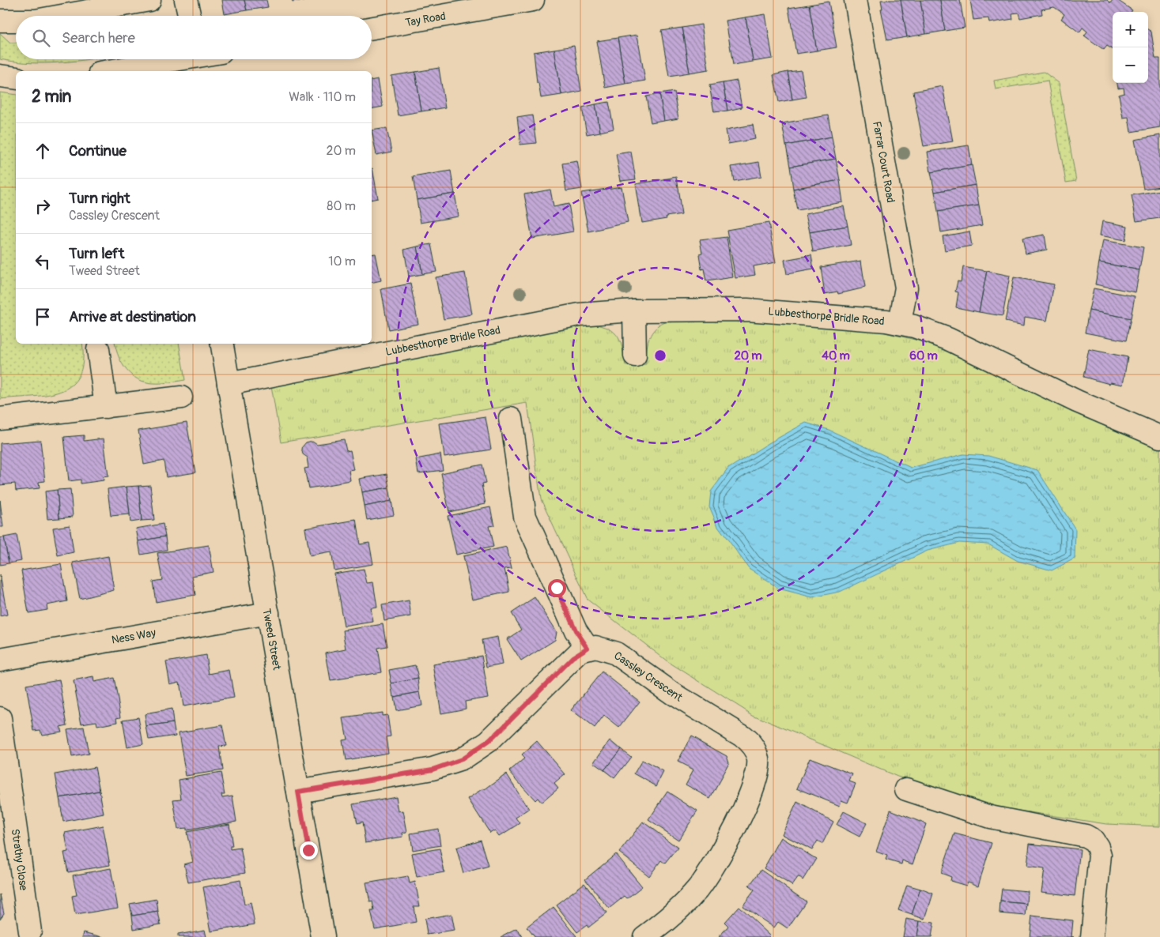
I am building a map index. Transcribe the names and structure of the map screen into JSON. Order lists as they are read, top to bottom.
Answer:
{
  "streets": {
    "street": [
      "Tay Road",
      "Farrar Court Road",
      "Lubbesthorpe Bridle Road",
      "Ness Way",
      "Tweed Street",
      "Cassley Crescent",
      "Strathy Close"
    ]
  },
  "crossings": [
    ["Farrar Court Road", "Lubbesthorpe Bridle Road"],
    ["Lubbesthorpe Bridle Road", "Tweed Street"],
    ["Ness Way", "Tweed Street"]
  ],
  "page": {
    "map_buttons": ["+", "−"],
    "search": "Search here",
    "heading": ["2 min", "Walk · 110 m"],
    "list": [
      ["Continue", "20 m"],
      ["Turn right", "Cassley Crescent", "80 m"],
      ["Turn left", "Tweed Street", "10 m"],
      "Arrive at destination"
    ]
  },
  "rings": ["20 m", "40 m", "60 m"]
}
